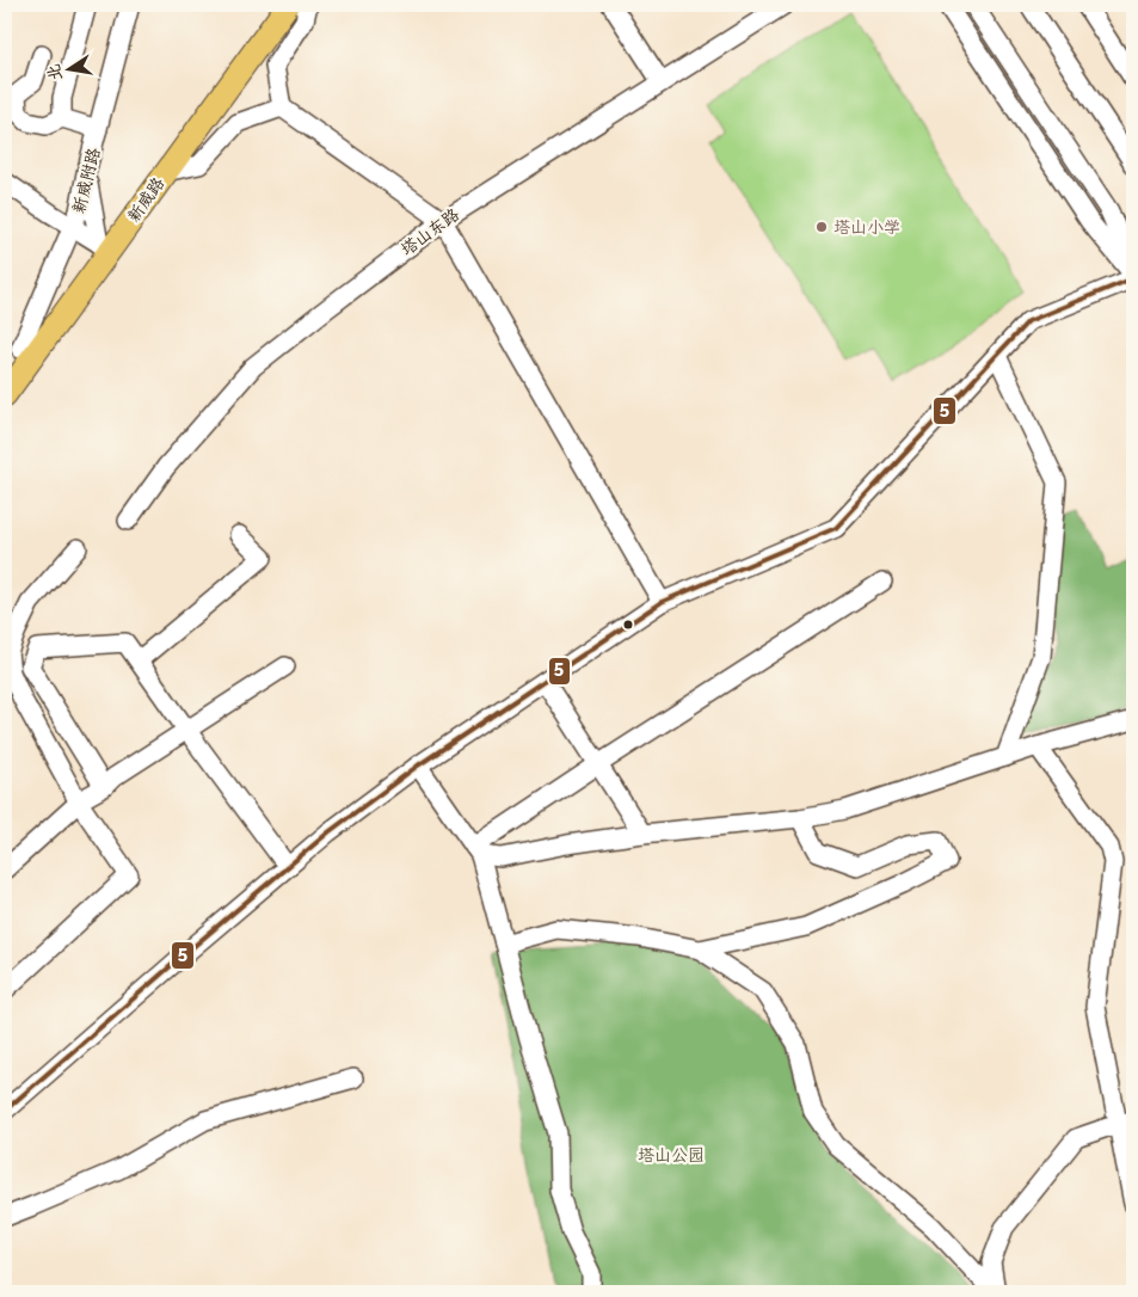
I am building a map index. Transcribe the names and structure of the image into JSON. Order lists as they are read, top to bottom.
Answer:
{
  "streets": {
    "main road": ["新威路"],
    "street": ["新威附路", "塔山东路"]
  },
  "crossings": [
    ["新威附路", "新威路"]
  ],
  "parks": ["塔山公园"],
  "places": ["塔山小学"],
  "lines": ["transit line 5"],
  "north": "left"
}
